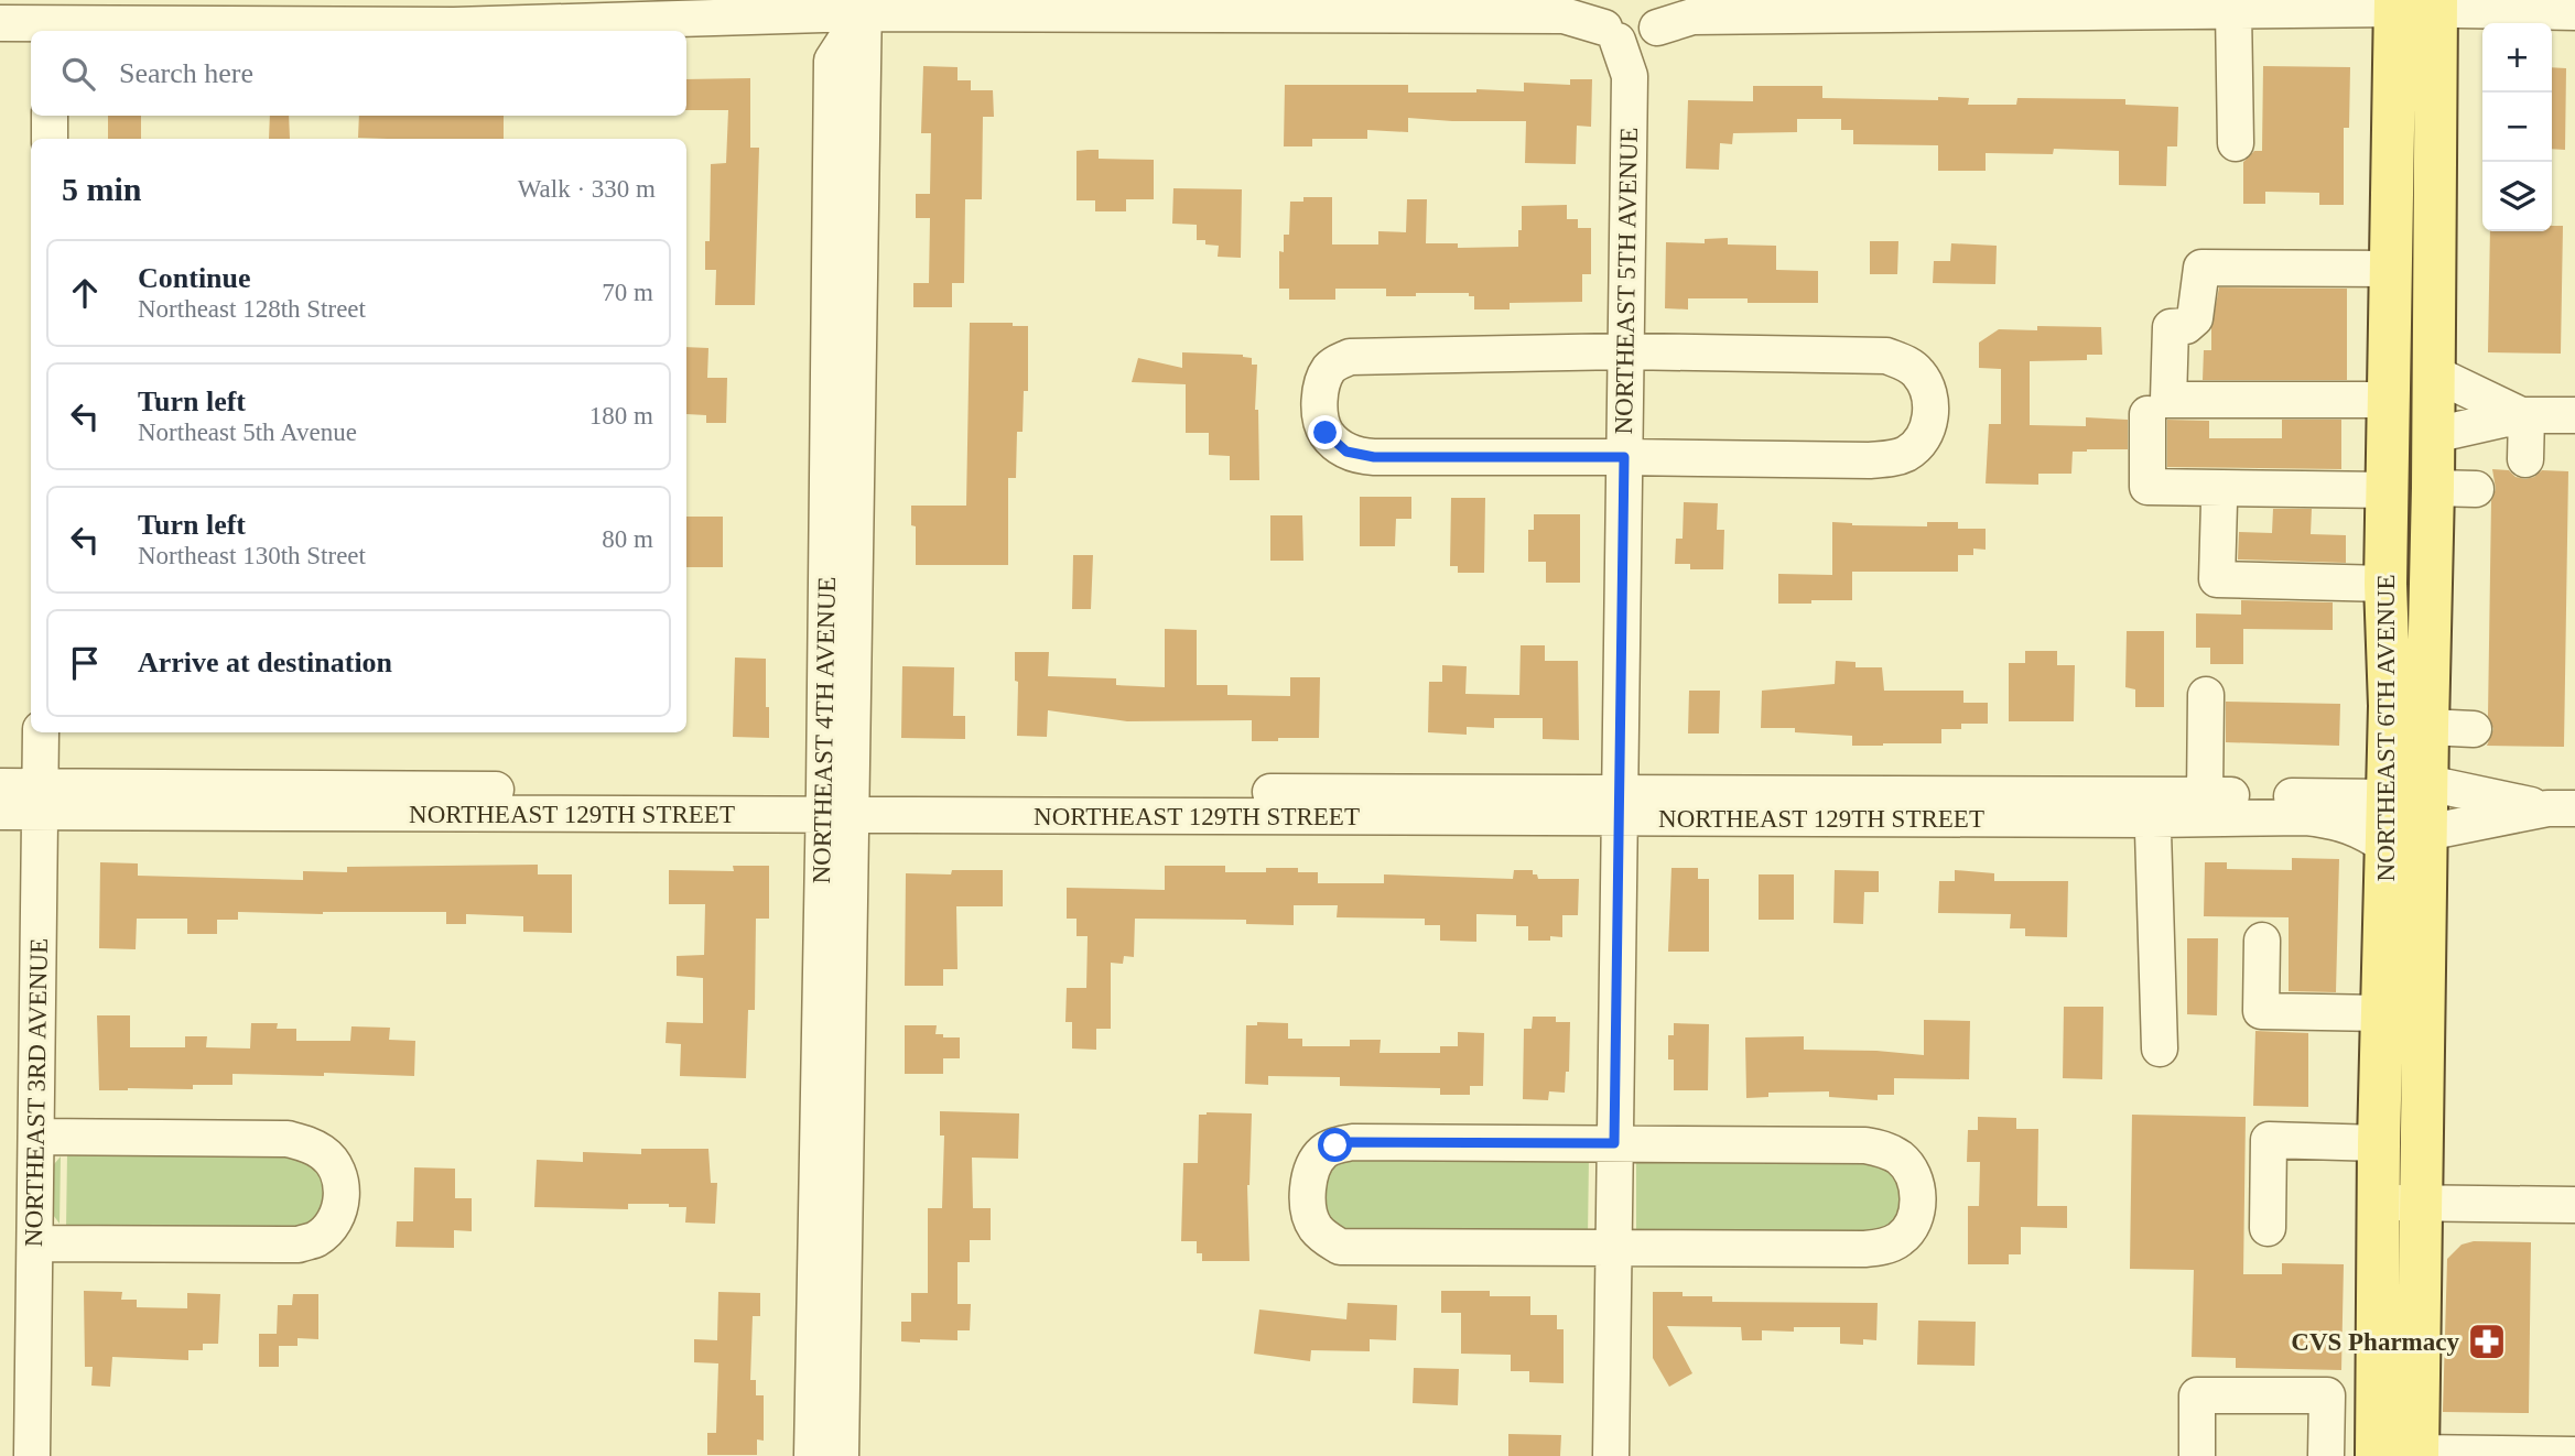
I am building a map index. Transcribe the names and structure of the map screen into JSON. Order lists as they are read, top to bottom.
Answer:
{
  "streets": {
    "main road": ["NORTHEAST 6TH AVENUE"],
    "street": [
      "NORTHEAST 5TH AVENUE",
      "NORTHEAST 4TH AVENUE",
      "NORTHEAST 129TH STREET",
      "NORTHEAST 3RD AVENUE"
    ]
  },
  "crossings": [
    ["NORTHEAST 5TH AVENUE", "NORTHEAST 129TH STREET"],
    ["NORTHEAST 6TH AVENUE", "NORTHEAST 129TH STREET"],
    ["NORTHEAST 4TH AVENUE", "NORTHEAST 129TH STREET"],
    ["NORTHEAST 129TH STREET", "NORTHEAST 3RD AVENUE"]
  ],
  "places": {
    "pharmacy": ["CVS Pharmacy"]
  },
  "page": {
    "map_buttons": ["+", "−"],
    "search": "Search here",
    "heading": ["5 min", "Walk · 330 m"],
    "list": [
      ["Continue", "Northeast 128th Street", "70 m"],
      ["Turn left", "Northeast 5th Avenue", "180 m"],
      ["Turn left", "Northeast 130th Street", "80 m"],
      "Arrive at destination"
    ]
  }
}
